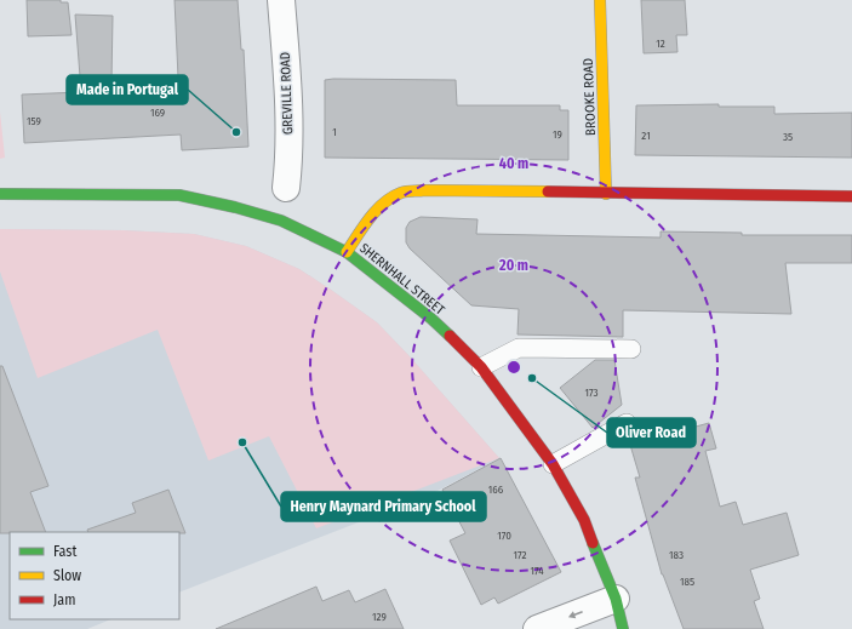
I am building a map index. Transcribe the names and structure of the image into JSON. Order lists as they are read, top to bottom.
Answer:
{
  "streets": {
    "street": ["GREVILLE ROAD", "BROOKE ROAD", "SHERNHALL STREET"]
  },
  "places": ["Made in Portugal", "Oliver Road", "Henry Maynard Primary School"],
  "house_numbers": [
    "12",
    "169",
    "159",
    "1",
    "19",
    "21",
    "35",
    "173",
    "166",
    "170",
    "172",
    "183",
    "174",
    "185",
    "129"
  ],
  "legend": ["Fast", "Slow", "Jam"],
  "rings": ["40 m", "20 m"]
}
